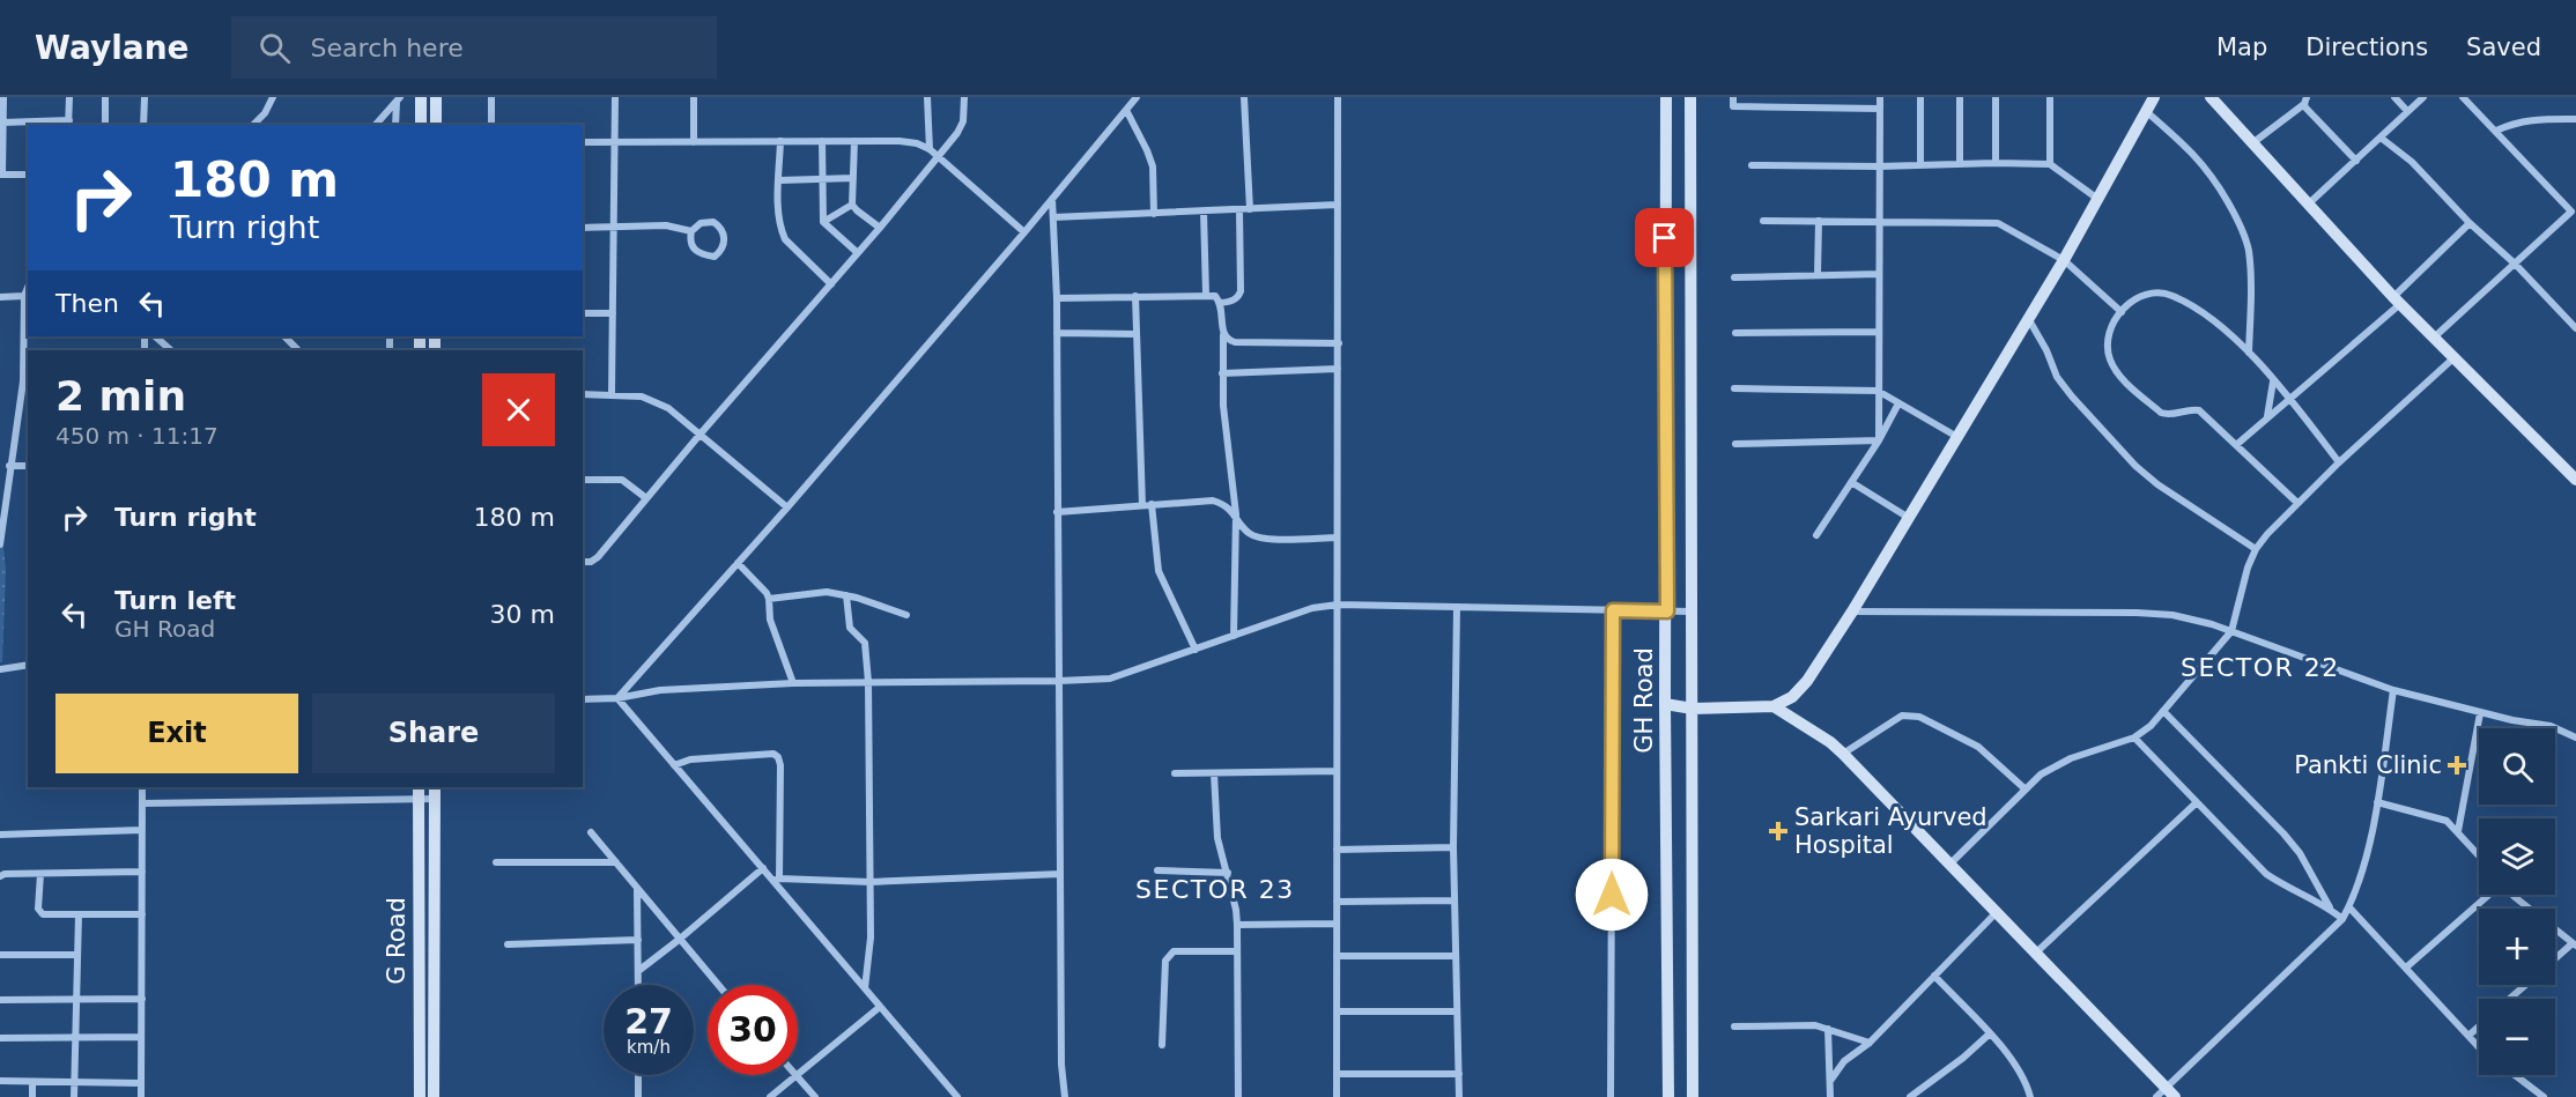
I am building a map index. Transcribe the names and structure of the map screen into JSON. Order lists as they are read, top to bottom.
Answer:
{
  "streets": {
    "street": ["GH Road", "G Road"]
  },
  "districts": ["SECTOR 22", "SECTOR 23"],
  "places": {
    "health": ["Pankti Clinic", "Sarkari Ayurved Hospital"]
  },
  "page": {
    "header": "Waylane",
    "search": "Search here",
    "nav": ["Map", "Directions", "Saved"],
    "turn": ["180 m", "Turn right"],
    "then": "Then",
    "heading": ["2 min", "450 m · 11:17"],
    "list": [
      {
        "name": "Turn right",
        "value": "180 m"
      },
      {
        "name": "Turn left",
        "note": "GH Road",
        "value": "30 m"
      }
    ],
    "buttons": ["Exit", "Share"],
    "map_buttons": ["+", "−"],
    "speed": "27 km/h",
    "limit": "30"
  }
}
